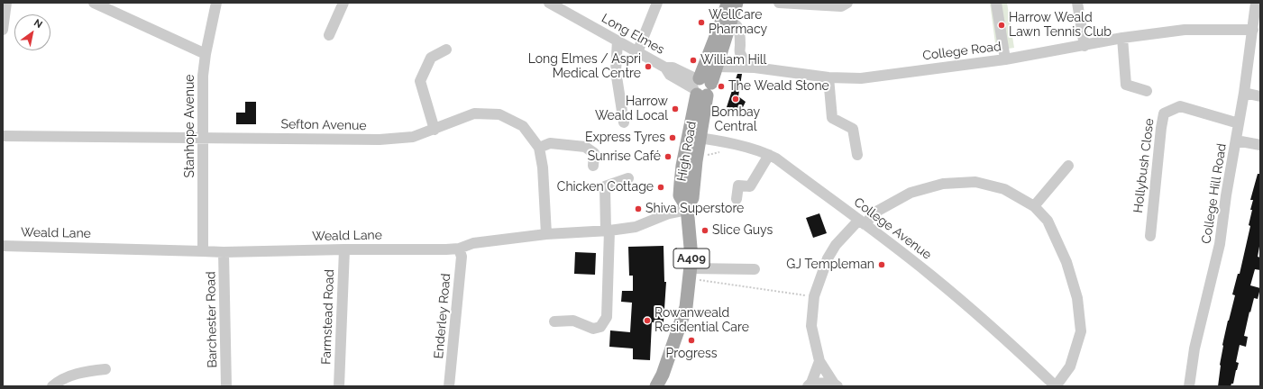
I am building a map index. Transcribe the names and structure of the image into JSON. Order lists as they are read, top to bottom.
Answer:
{
  "streets": {
    "main road": ["High Road", "A409"],
    "street": [
      "Long Elmes",
      "College Road",
      "Sefton Avenue",
      "Stanhope Avenue",
      "Hollybush Close",
      "College Hill Road",
      "College Avenue",
      "Weald Lane",
      "Enderley Road",
      "Farmstead Road",
      "Barchester Road"
    ]
  },
  "crossings": [
    ["Long Elmes", "High Road"],
    ["College Road", "High Road"],
    ["College Road", "College Hill Road"],
    ["Sefton Avenue", "Stanhope Avenue"],
    ["Sefton Avenue", "Weald Lane"],
    ["Stanhope Avenue", "Weald Lane"],
    ["High Road", "College Avenue"],
    ["High Road", "Weald Lane"],
    ["Hollybush Close", "College Hill Road"],
    ["Weald Lane", "Enderley Road"],
    ["Weald Lane", "Farmstead Road"],
    ["Weald Lane", "Barchester Road"]
  ],
  "places": [
    "WellCare Pharmacy",
    "Harrow Weald Lawn Tennis Club",
    "William Hill",
    "Long Elmes / Aspri Medical Centre",
    "The Weald Stone",
    "Bombay Central",
    "Harrow Weald Local",
    "Express Tyres",
    "Sunrise Café",
    "Chicken Cottage",
    "Shiva Superstore",
    "Slice Guys",
    "GJ Templeman",
    "Rowanweald Residential Care",
    "Progress"
  ],
  "north": "top right"
}
